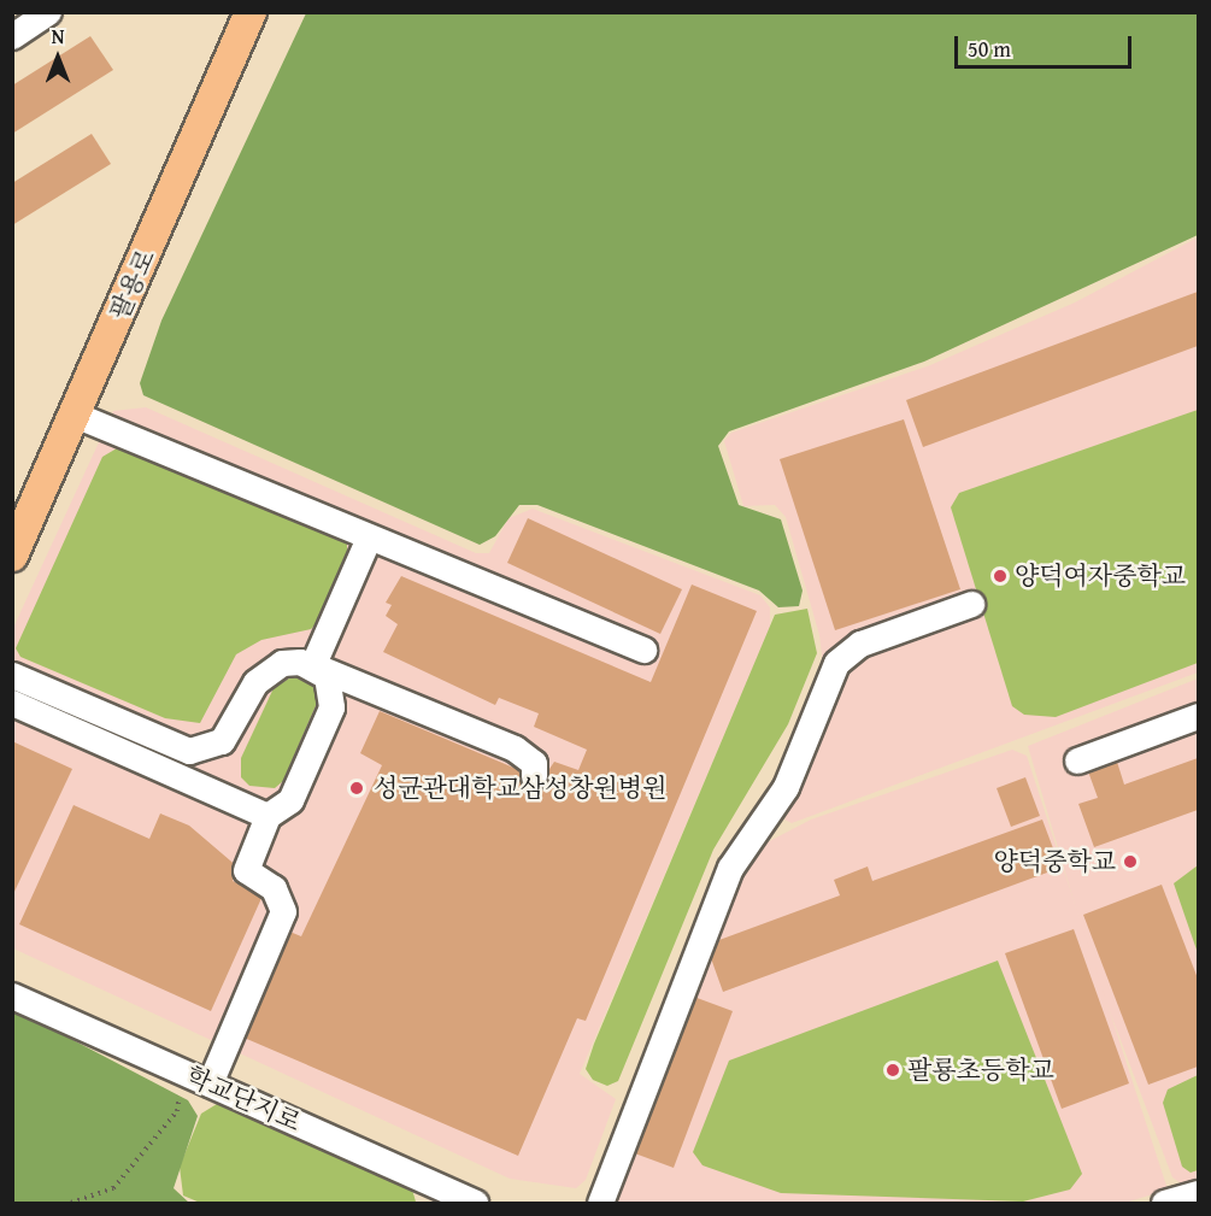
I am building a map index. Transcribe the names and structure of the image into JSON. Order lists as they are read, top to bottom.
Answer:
{
  "streets": {
    "main road": ["팔용로"],
    "street": ["학교단지로"]
  },
  "places": [
    "양덕여자중학교",
    "성균관대학교삼성창원병원",
    "양덕중학교",
    "팔룡초등학교"
  ],
  "scale_bar": "50 m",
  "north": "top"
}
